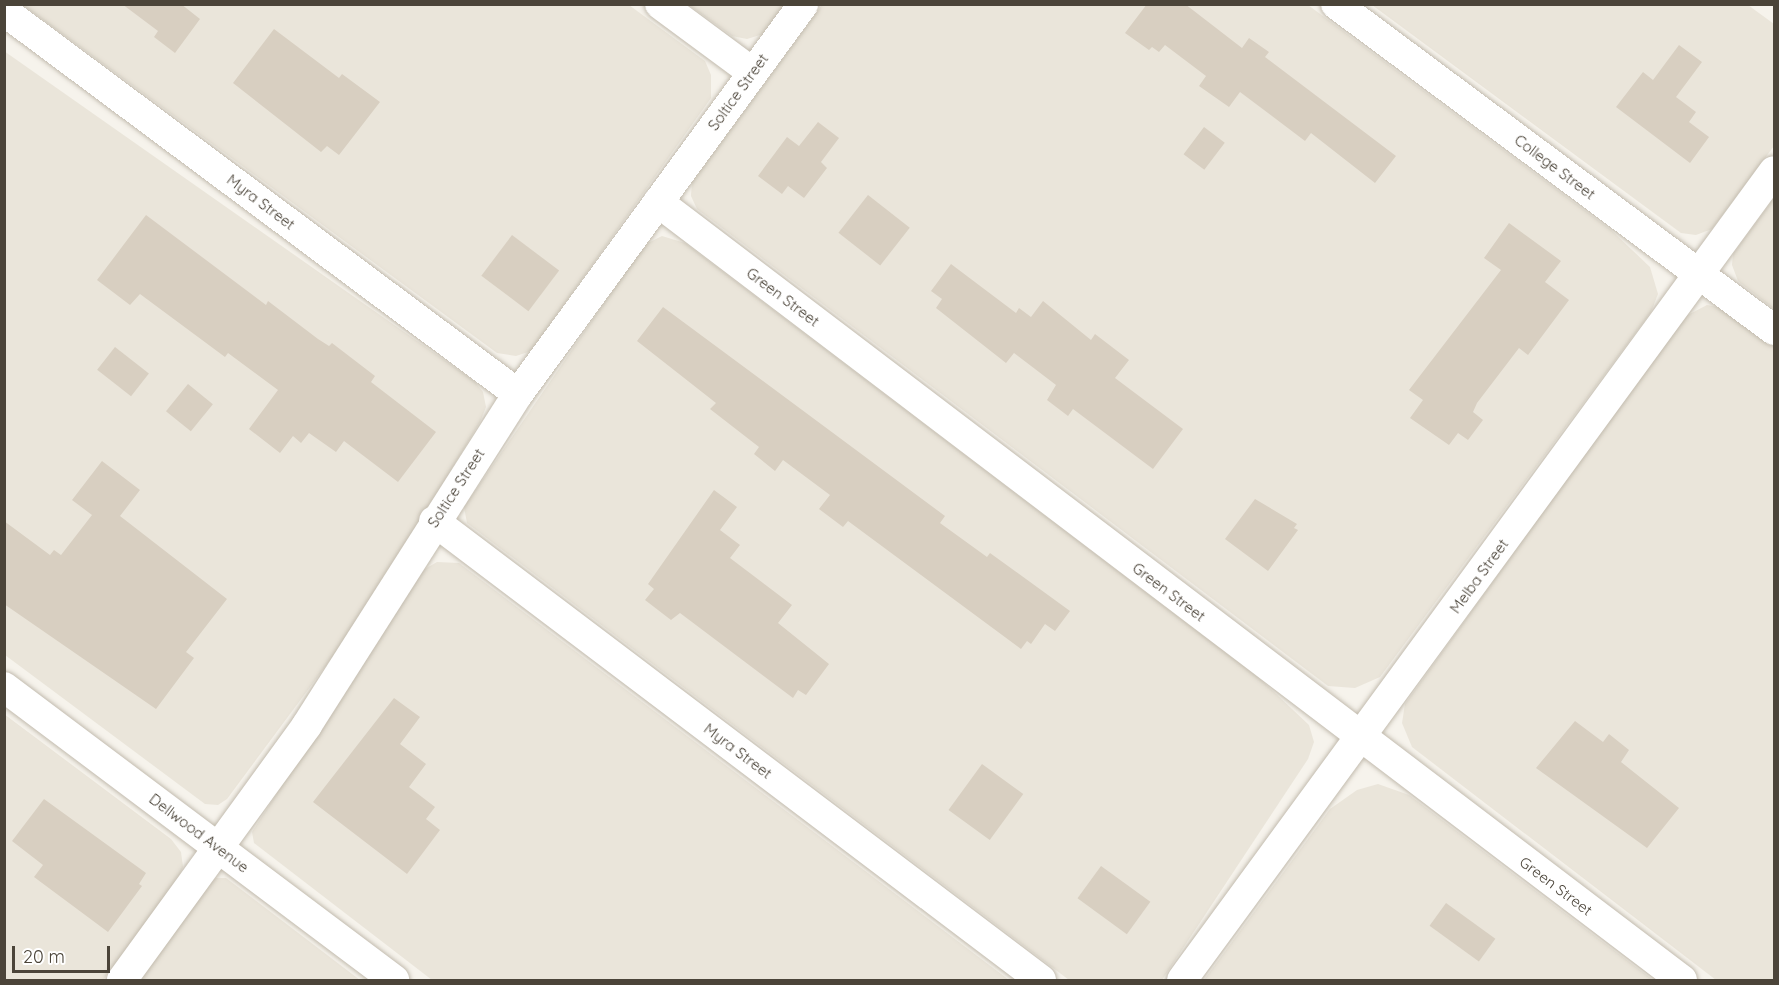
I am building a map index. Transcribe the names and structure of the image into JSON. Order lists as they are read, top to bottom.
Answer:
{
  "streets": {
    "street": [
      "Soltice Street",
      "College Street",
      "Myra Street",
      "Green Street",
      "Melba Street",
      "Dellwood Avenue"
    ]
  },
  "crossings": [
    ["Soltice Street", "Myra Street"],
    ["Soltice Street", "Green Street"],
    ["Soltice Street", "Dellwood Avenue"],
    ["College Street", "Melba Street"],
    ["Green Street", "Melba Street"]
  ],
  "scale_bar": "20 m"
}
